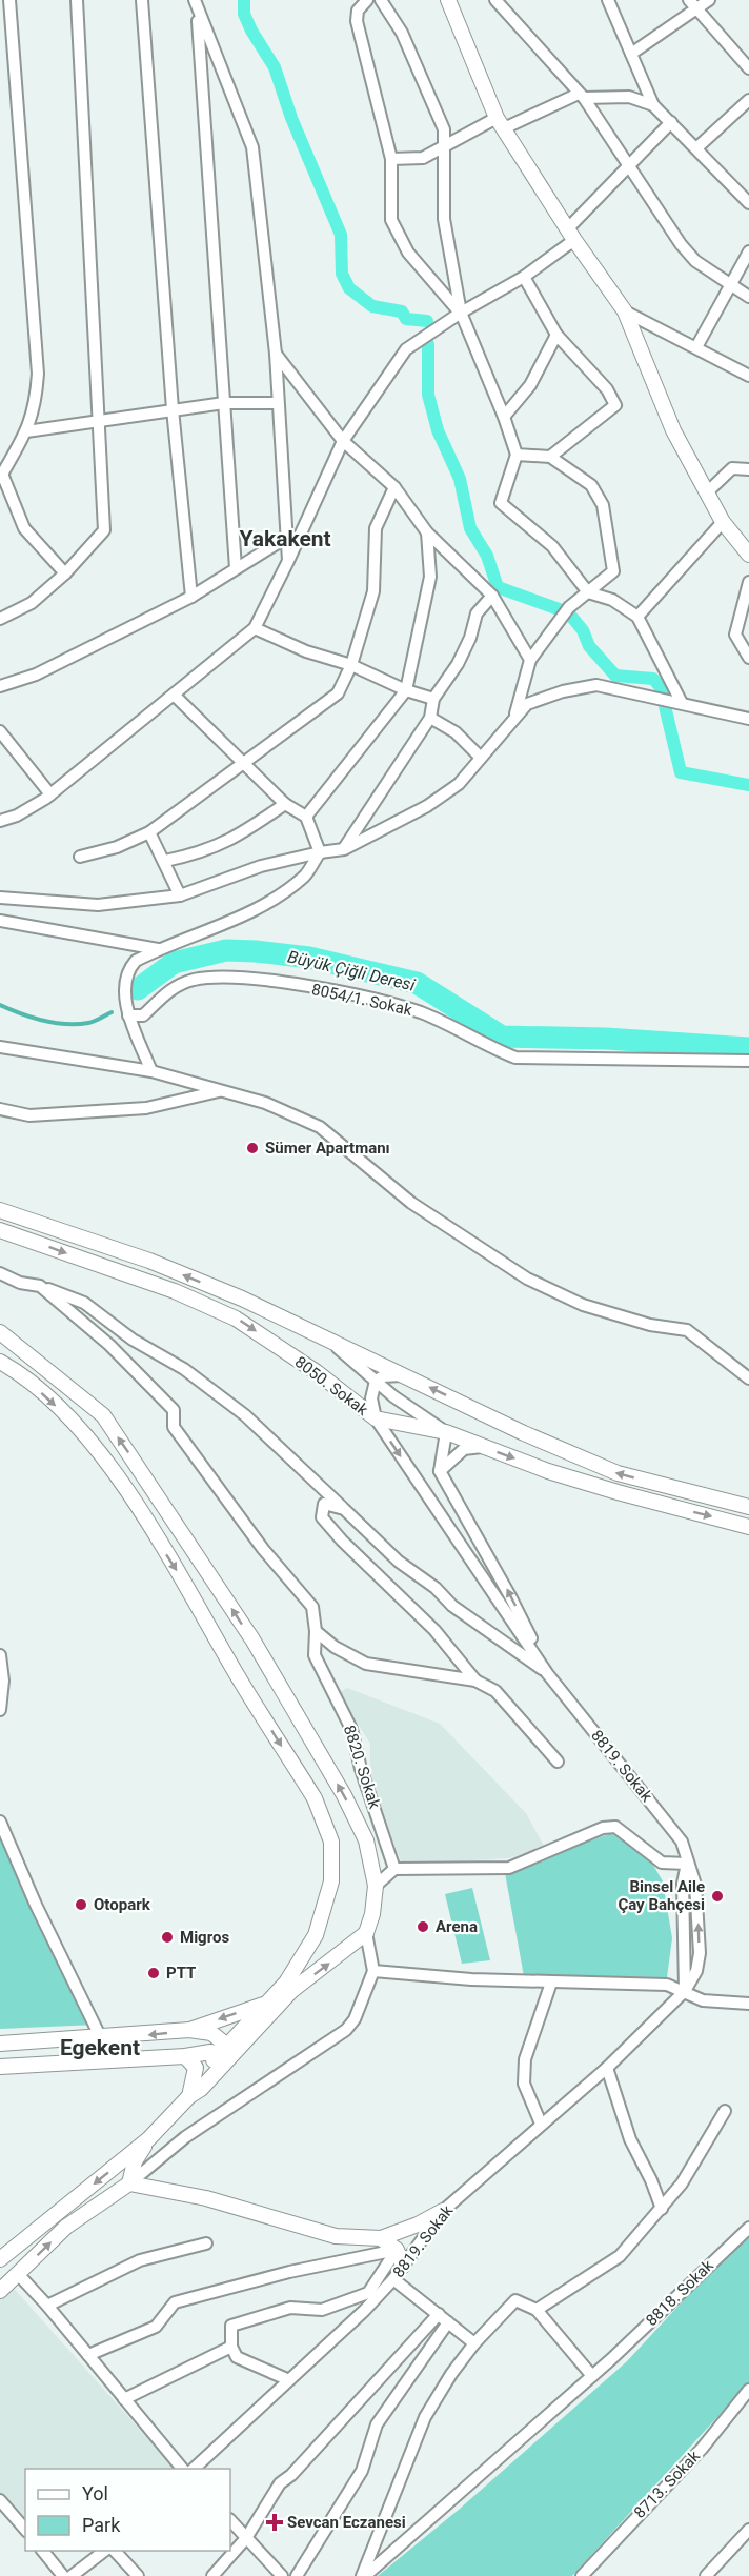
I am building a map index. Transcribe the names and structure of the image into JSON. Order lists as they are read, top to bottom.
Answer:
{
  "streets": {
    "street": [
      "8054/1. Sokak",
      "8050. Sokak",
      "8819. Sokak",
      "8820. Sokak",
      "8818. Sokak",
      "8713. Sokak"
    ]
  },
  "districts": ["Yakakent", "Egekent"],
  "water": ["Büyük Çiğli Deresi"],
  "places": {
    "other": [
      "Sümer Apartmanı",
      "Binsel Aile Çay Bahçesi",
      "Otopark",
      "Arena",
      "Migros",
      "PTT"
    ],
    "health": ["Sevcan Eczanesi"]
  },
  "legend": ["Yol", "Park"]
}
